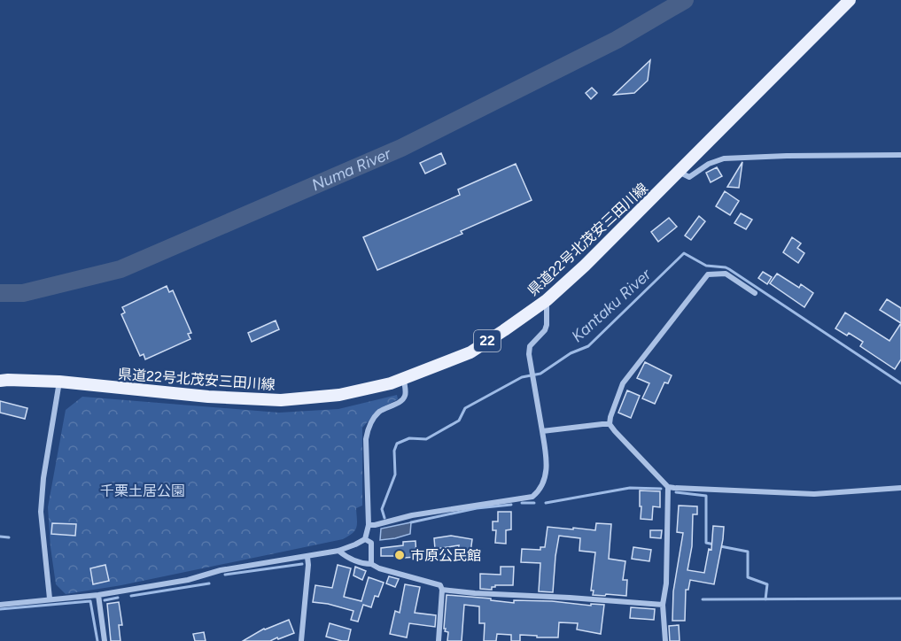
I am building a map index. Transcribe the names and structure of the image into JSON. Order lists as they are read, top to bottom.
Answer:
{
  "streets": {
    "main road": ["県道22号北茂安三田川線", "22"]
  },
  "water": ["Numa River", "Kantaku River"],
  "parks": ["千栗土居公園"],
  "places": ["市原公民館"]
}
